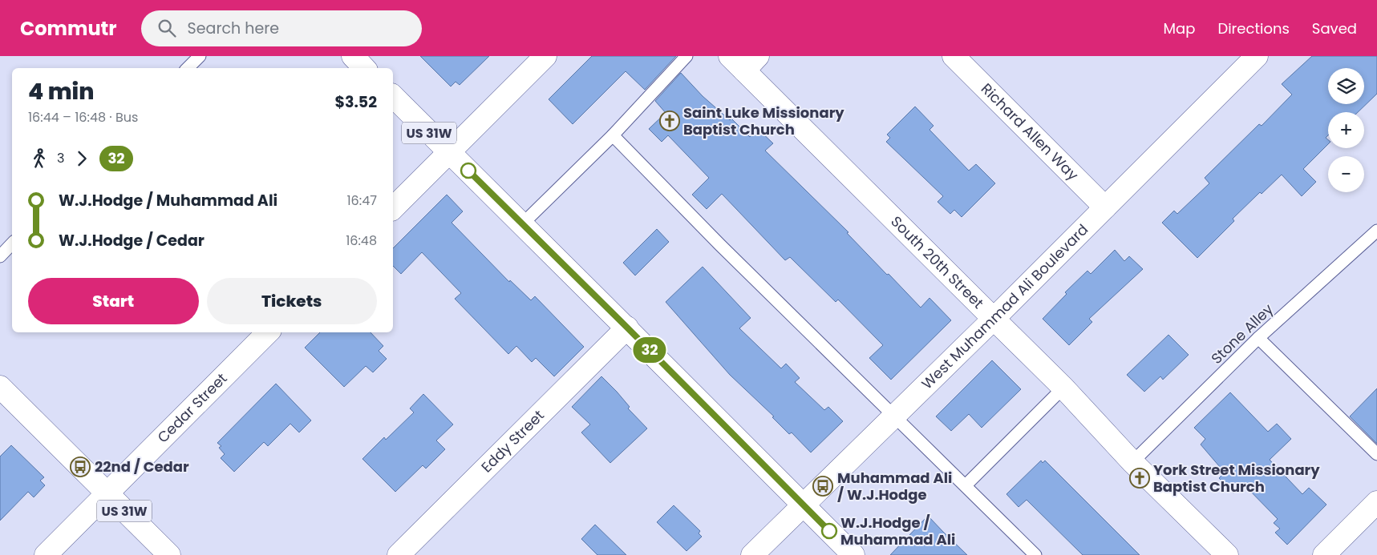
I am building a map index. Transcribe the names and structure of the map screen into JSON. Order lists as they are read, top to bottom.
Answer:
{
  "streets": {
    "street": [
      "Richard Allen Way",
      "US 31W",
      "South 20th Street",
      "West Muhammad Ali Boulevard",
      "Cedar Street",
      "Eddy Street"
    ],
    "lane": ["Stone Alley"]
  },
  "crossings": [
    ["Richard Allen Way", "West Muhammad Ali Boulevard"],
    ["US 31W", "West Muhammad Ali Boulevard"],
    ["US 31W", "Cedar Street"],
    ["US 31W", "Eddy Street"],
    ["South 20th Street", "West Muhammad Ali Boulevard"],
    ["South 20th Street", "Stone Alley"]
  ],
  "places": {
    "church": ["Saint Luke Missionary Baptist Church", "York Street Missionary Baptist Church"],
    "bus stop": ["22nd / Cedar", "Muhammad Ali / W.J.Hodge"],
    "other": ["W.J.Hodge / Muhammad Ali"]
  },
  "lines": ["bus line 32"],
  "page": {
    "header": "Commutr",
    "search": "Search here",
    "nav": ["Map", "Directions", "Saved"],
    "on_map": "32",
    "map_buttons": ["+", "−"],
    "heading": ["4 min", "16:44 – 16:48 · Bus", "$3.52"],
    "legs": ["3", "32"],
    "list": [
      {
        "name": "W.J.Hodge / Muhammad Ali",
        "value": "16:47"
      },
      {
        "name": "W.J.Hodge / Cedar",
        "value": "16:48"
      }
    ],
    "buttons": ["Start", "Tickets"]
  }
}
